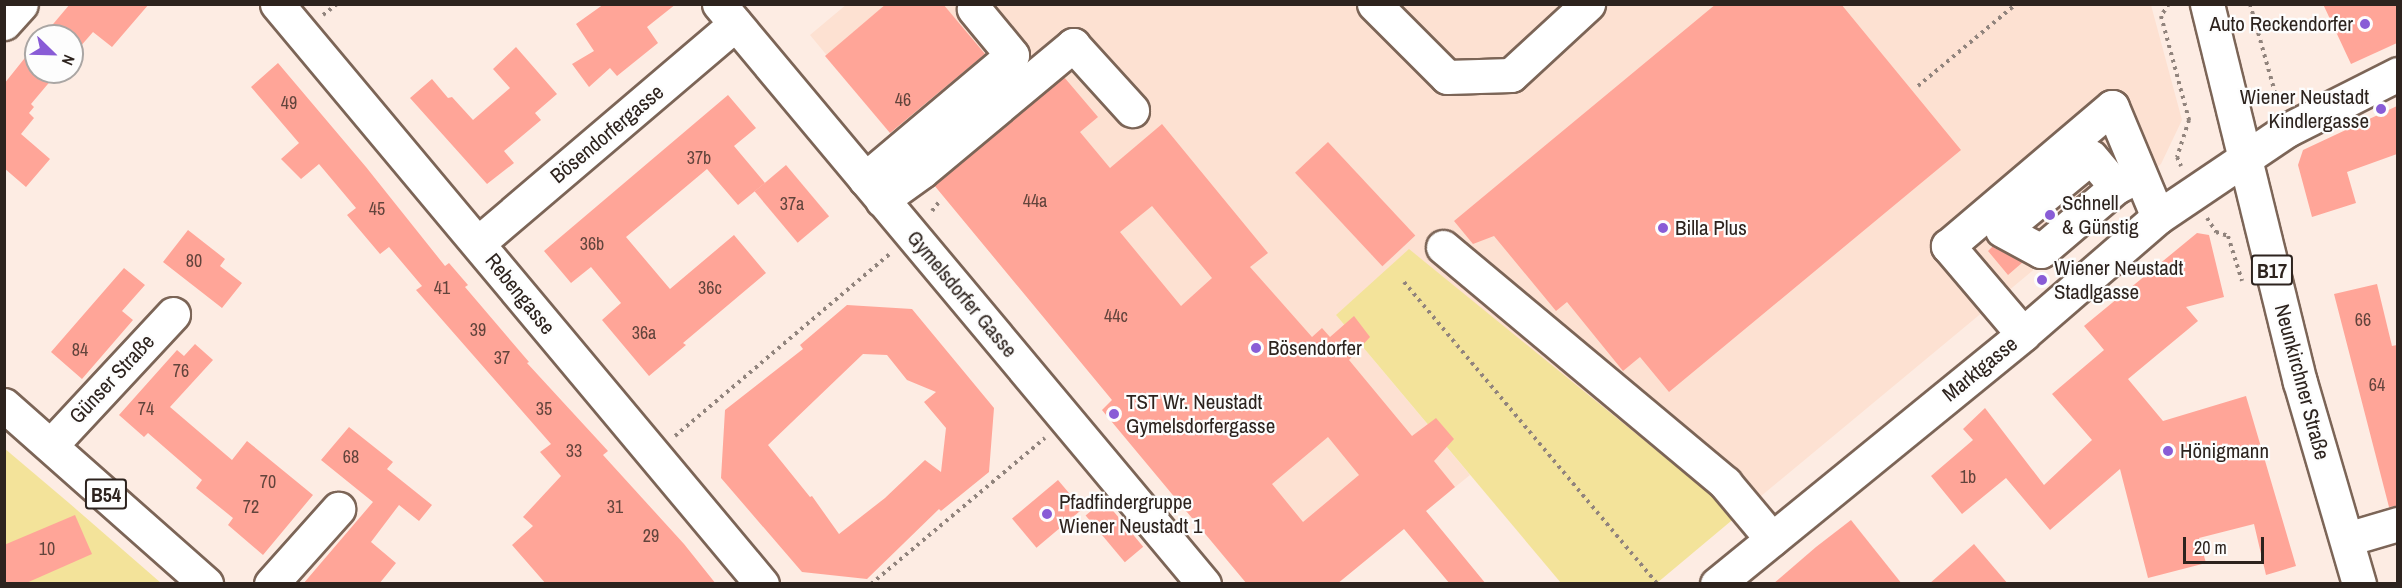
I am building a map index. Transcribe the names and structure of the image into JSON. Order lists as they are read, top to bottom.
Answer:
{
  "streets": {
    "street": [
      "Bösendorfergasse",
      "B17",
      "Rebengasse",
      "Gymelsdorfer Gasse",
      "Marktgasse",
      "Günser Straße",
      "Neunkirchner Straße",
      "B54"
    ]
  },
  "crossings": [
    ["Bösendorfergasse", "Rebengasse"],
    ["Bösendorfergasse", "Gymelsdorfer Gasse"],
    ["Marktgasse", "Neunkirchner Straße"],
    ["Günser Straße", "B54"]
  ],
  "places": [
    "Auto Reckendorfer",
    "Wiener Neustadt Kindlergasse",
    "Schnell & Günstig",
    "Billa Plus",
    "Wiener Neustadt Stadlgasse",
    "Bösendorfer",
    "TST Wr. Neustadt Gymelsdorfergasse",
    "Hönigmann",
    "Pfadfindergruppe Wiener Neustadt 1"
  ],
  "house_numbers": [
    "46",
    "49",
    "37b",
    "44a",
    "37a",
    "45",
    "36b",
    "80",
    "41",
    "36c",
    "44c",
    "66",
    "39",
    "36a",
    "84",
    "37",
    "76",
    "64",
    "74",
    "35",
    "33",
    "68",
    "1b",
    "70",
    "72",
    "31",
    "29",
    "10"
  ],
  "scale_bar": "20 m",
  "north": "bottom right"
}
